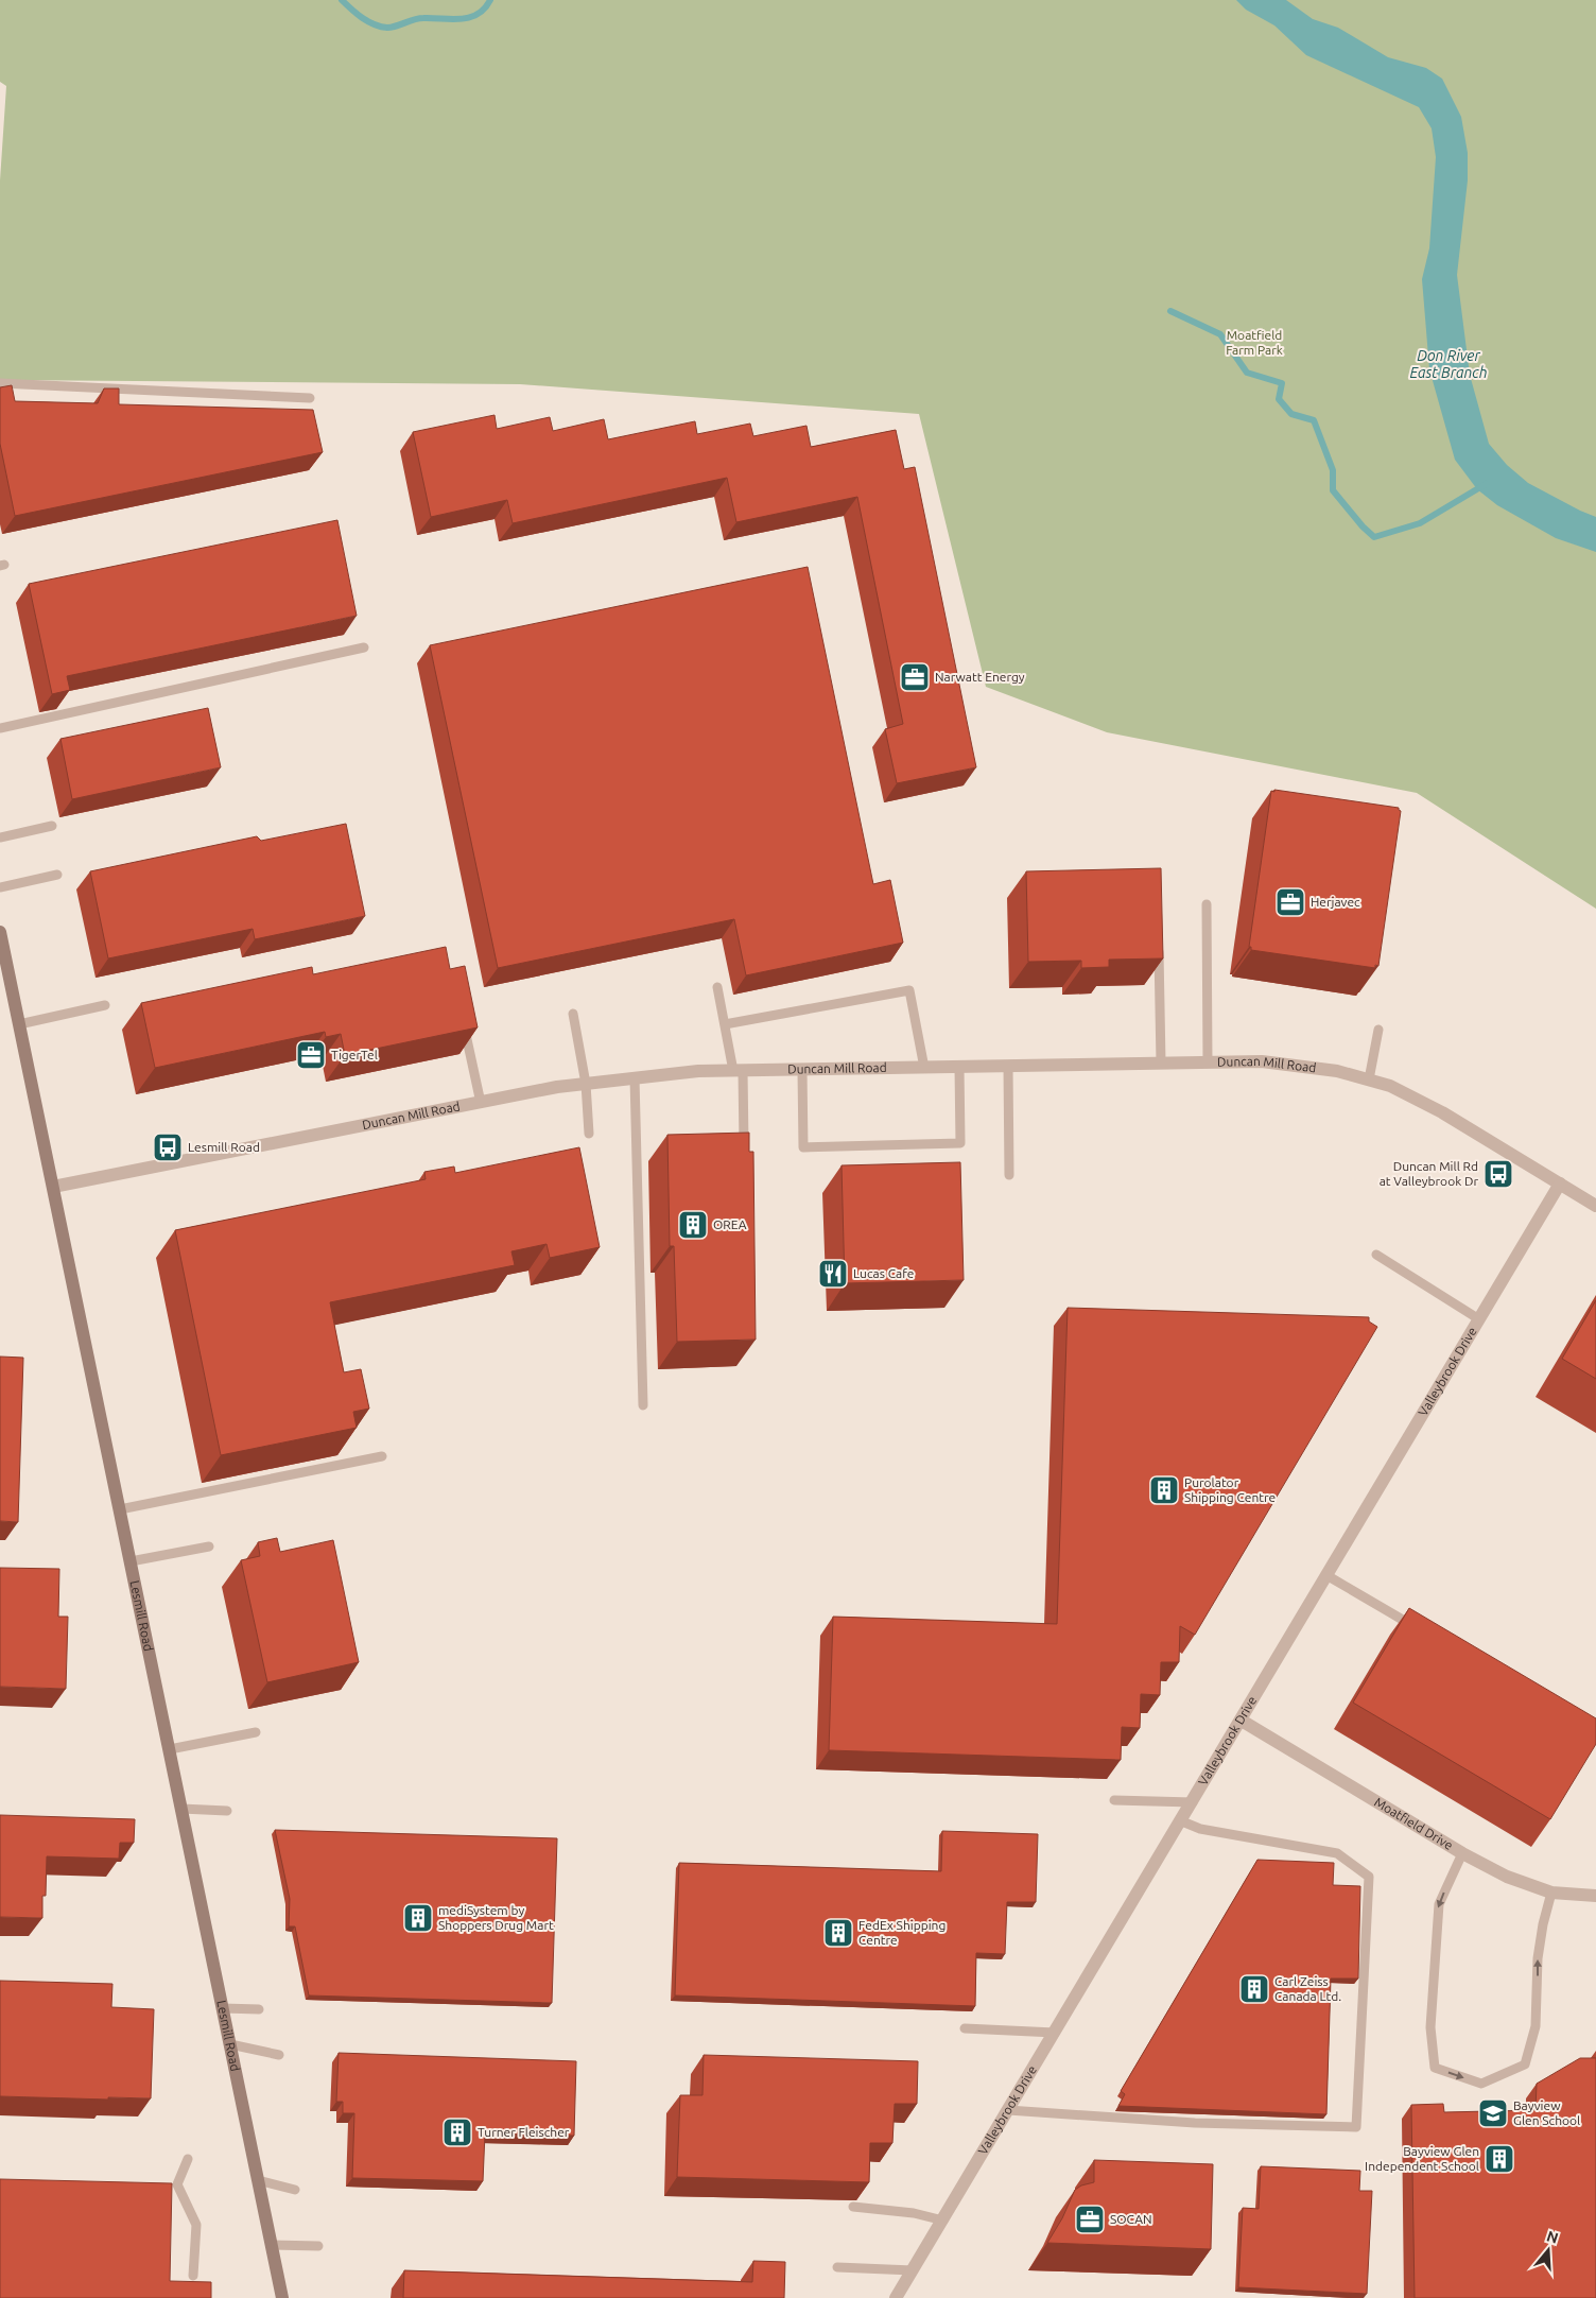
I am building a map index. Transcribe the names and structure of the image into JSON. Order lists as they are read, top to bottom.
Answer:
{
  "streets": {
    "street": [
      "Duncan Mill Road",
      "Valleybrook Drive",
      "Lesmill Road",
      "Moatfield Drive"
    ]
  },
  "crossings": [
    ["Duncan Mill Road", "Valleybrook Drive"],
    ["Duncan Mill Road", "Lesmill Road"],
    ["Valleybrook Drive", "Moatfield Drive"]
  ],
  "water": ["Don River East Branch"],
  "parks": ["Moatfield Farm Park"],
  "places": {
    "office": [
      "Narwatt Energy",
      "Herjavec",
      "TigerTel",
      "SOCAN"
    ],
    "bus stop": ["Lesmill Road", "Duncan Mill Rd at Valleybrook Dr"],
    "building": [
      "OREA",
      "Purolator Shipping Centre",
      "mediSystem by Shoppers Drug Mart",
      "FedEx Shipping Centre",
      "Carl Zeiss Canada Ltd.",
      "Turner Fleischer",
      "Bayview Glen Independent School"
    ],
    "restaurant": ["Lucas Cafe"],
    "school or university": ["Bayview Glen School"]
  },
  "north": "top"
}
